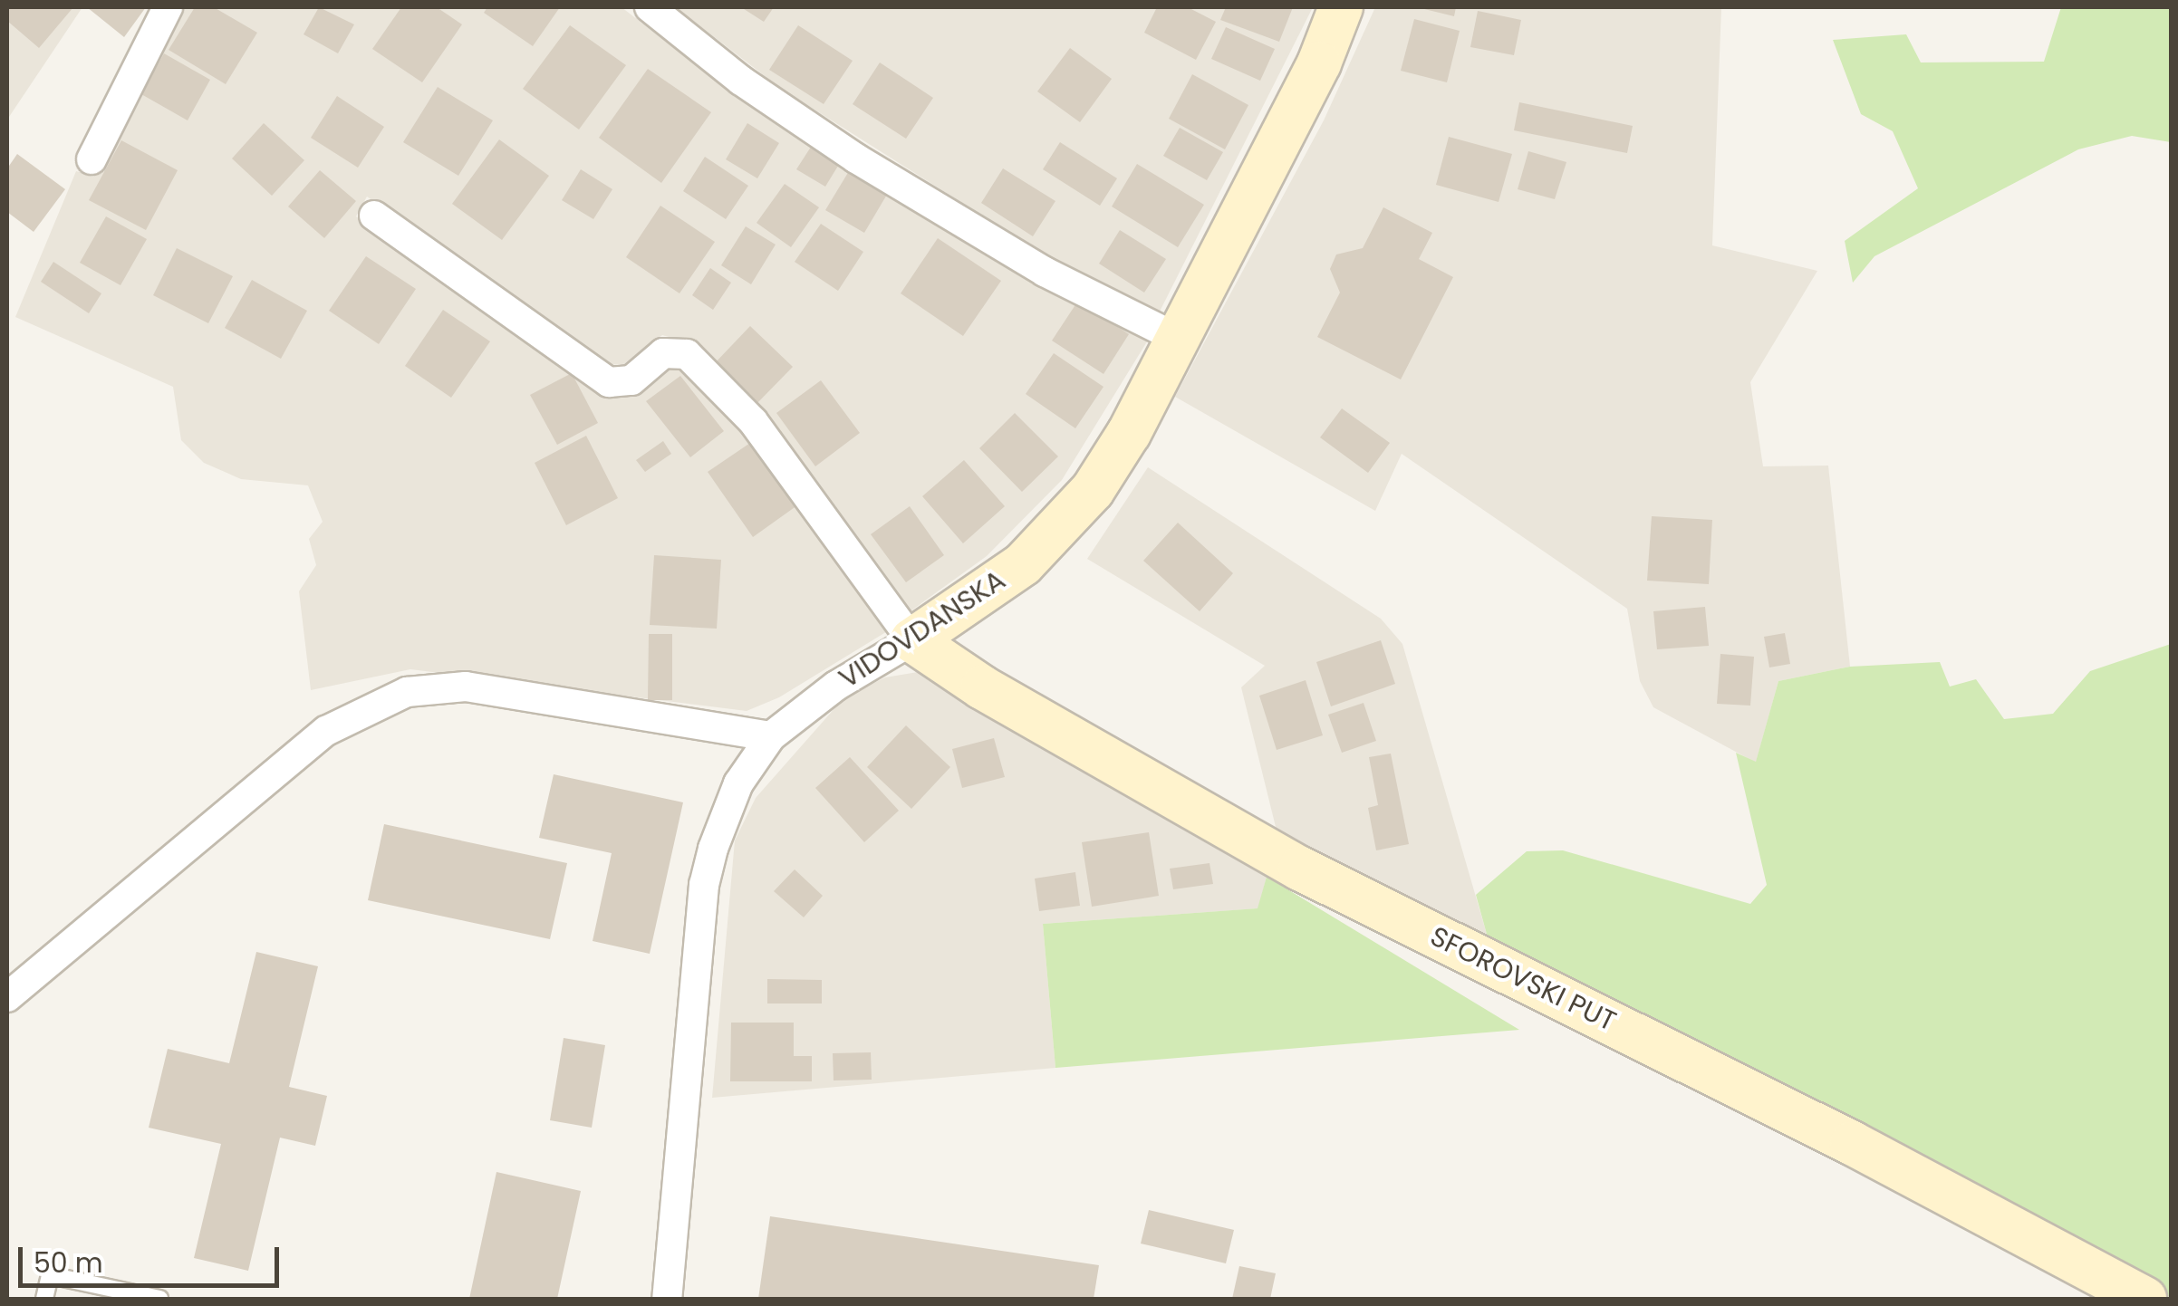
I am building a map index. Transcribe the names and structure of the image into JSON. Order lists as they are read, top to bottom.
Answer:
{
  "streets": {
    "street": ["VIDOVDANSKA", "SFOROVSKI PUT"]
  },
  "crossings": [
    ["VIDOVDANSKA", "SFOROVSKI PUT"]
  ],
  "scale_bar": "50 m"
}
